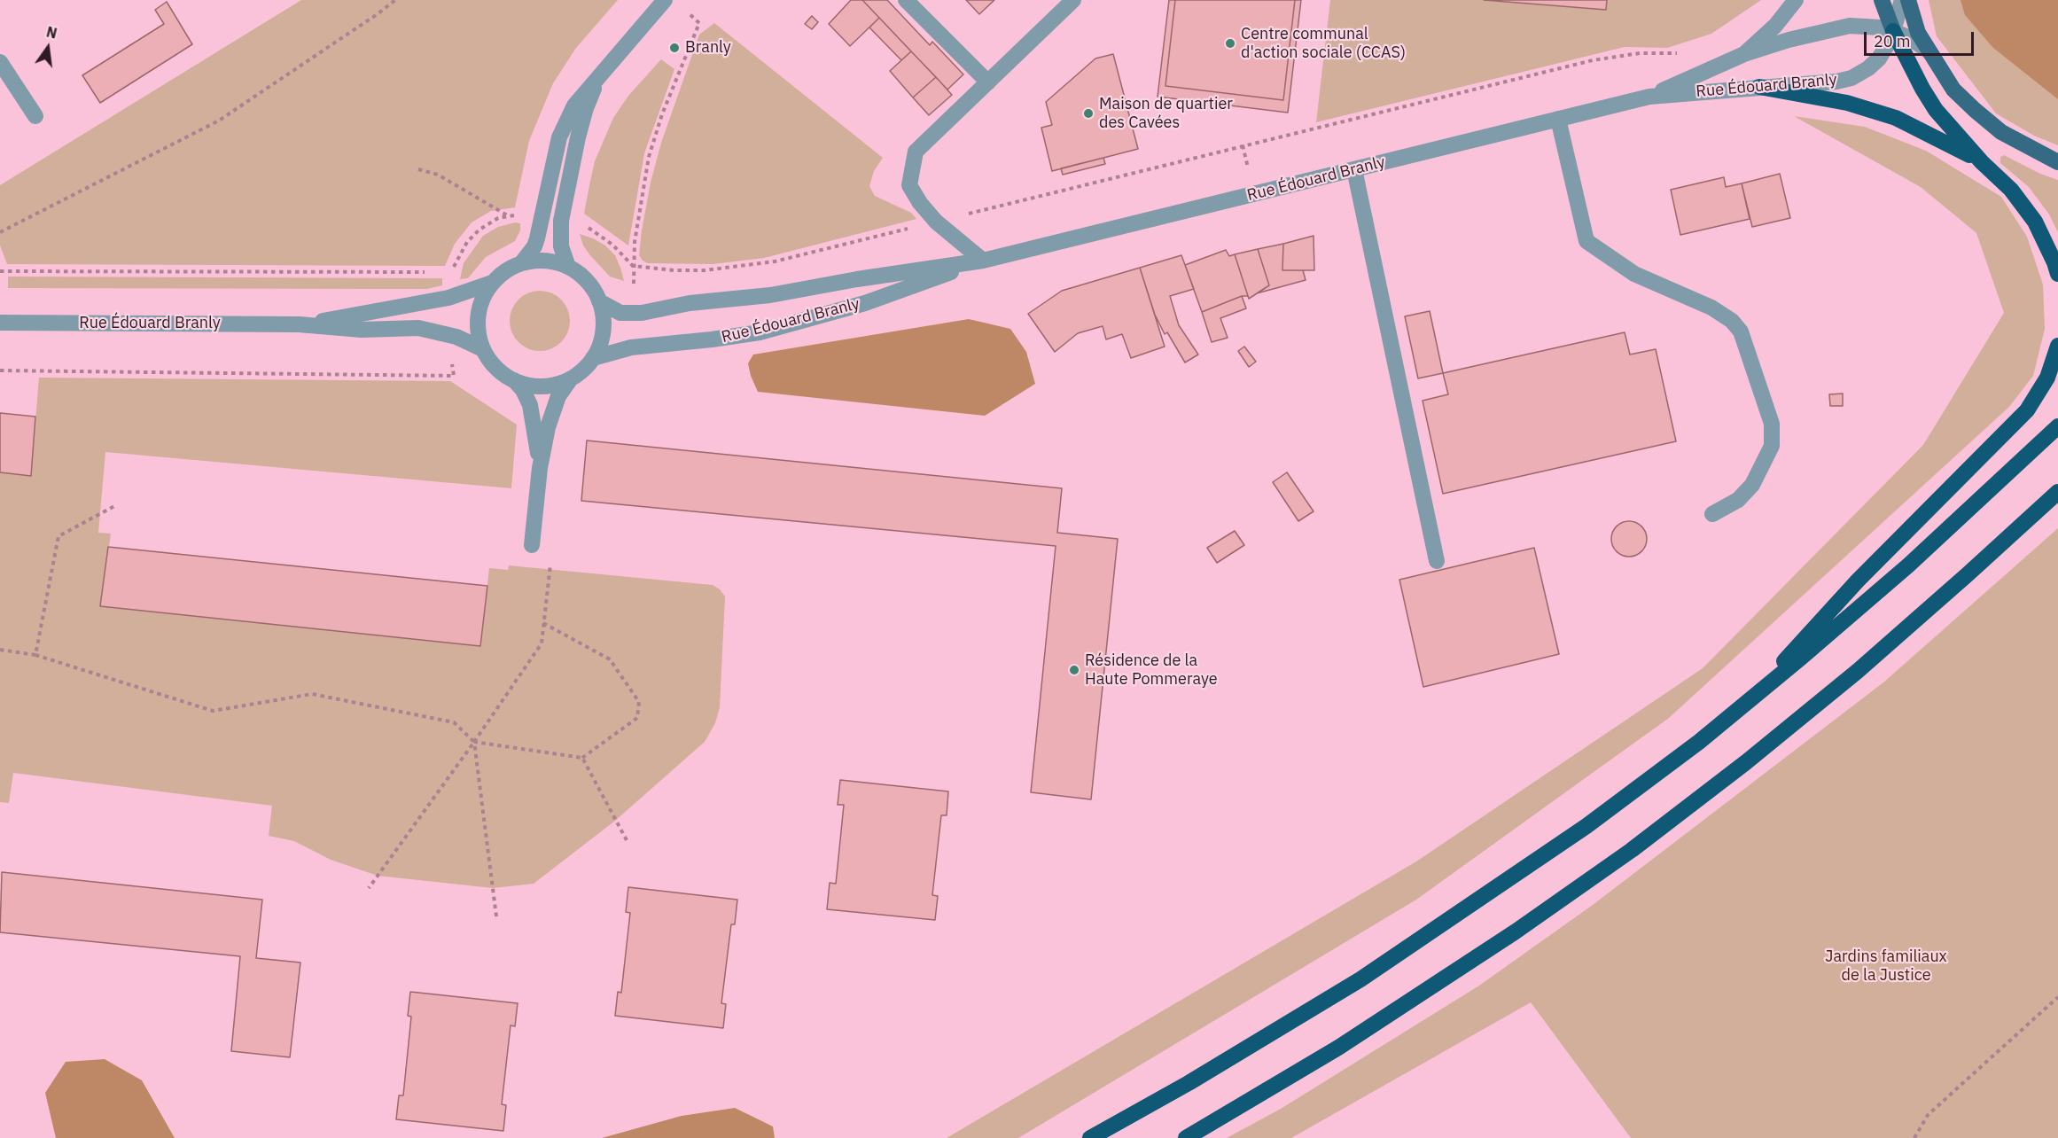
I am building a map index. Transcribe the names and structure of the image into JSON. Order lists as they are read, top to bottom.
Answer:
{
  "streets": {
    "street": ["Rue Édouard Branly"]
  },
  "parks": ["Jardins familiaux de la Justice"],
  "places": [
    "Centre communal d'action sociale (CCAS)",
    "Branly",
    "Maison de quartier des Cavées",
    "Résidence de la Haute Pommeraye"
  ],
  "scale_bar": "20 m",
  "north": "top"
}
